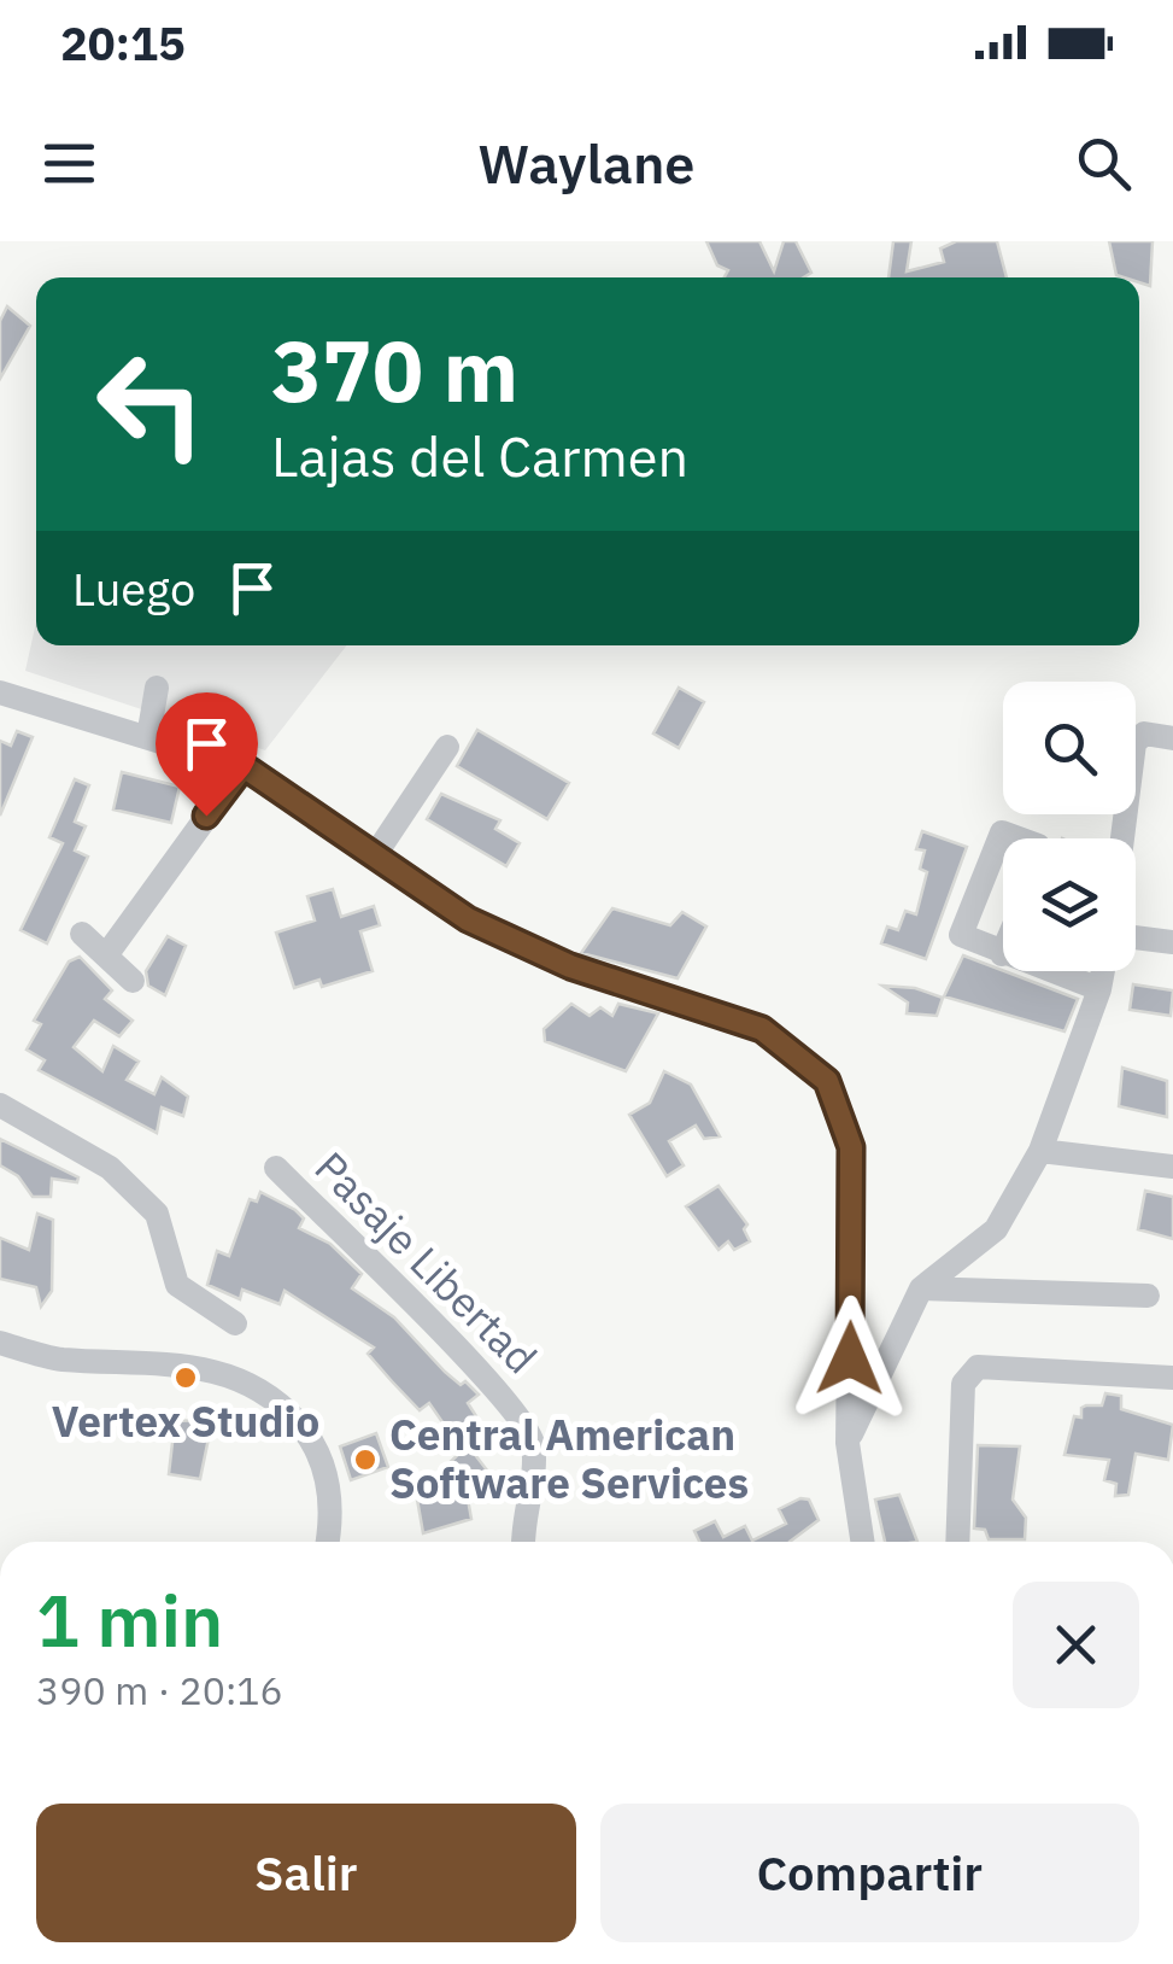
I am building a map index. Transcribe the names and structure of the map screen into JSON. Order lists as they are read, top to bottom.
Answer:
{
  "streets": {
    "street": ["Pasaje Libertad"]
  },
  "places": ["Vertex Studio", "Central American Software Services"],
  "page": {
    "status": "20:15",
    "header": "Waylane",
    "turn": ["370 m", "Lajas del Carmen"],
    "then": "Luego",
    "heading": ["1 min", "390 m · 20:16"],
    "buttons": ["Salir", "Compartir"]
  }
}
